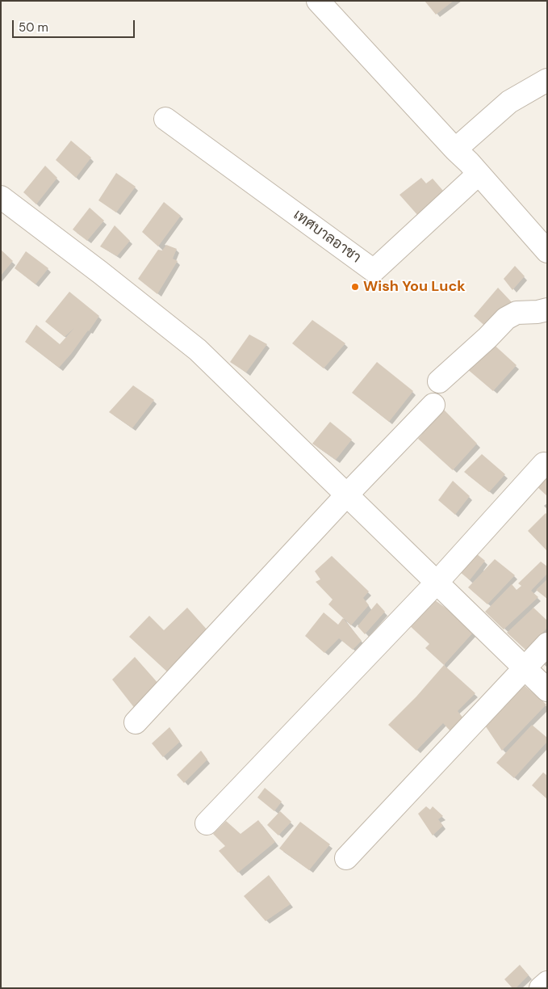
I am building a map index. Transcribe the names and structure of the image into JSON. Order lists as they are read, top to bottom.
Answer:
{
  "streets": {
    "street": ["เทศบาลอาชา"]
  },
  "places": ["Wish You Luck"],
  "scale_bar": "50 m"
}
